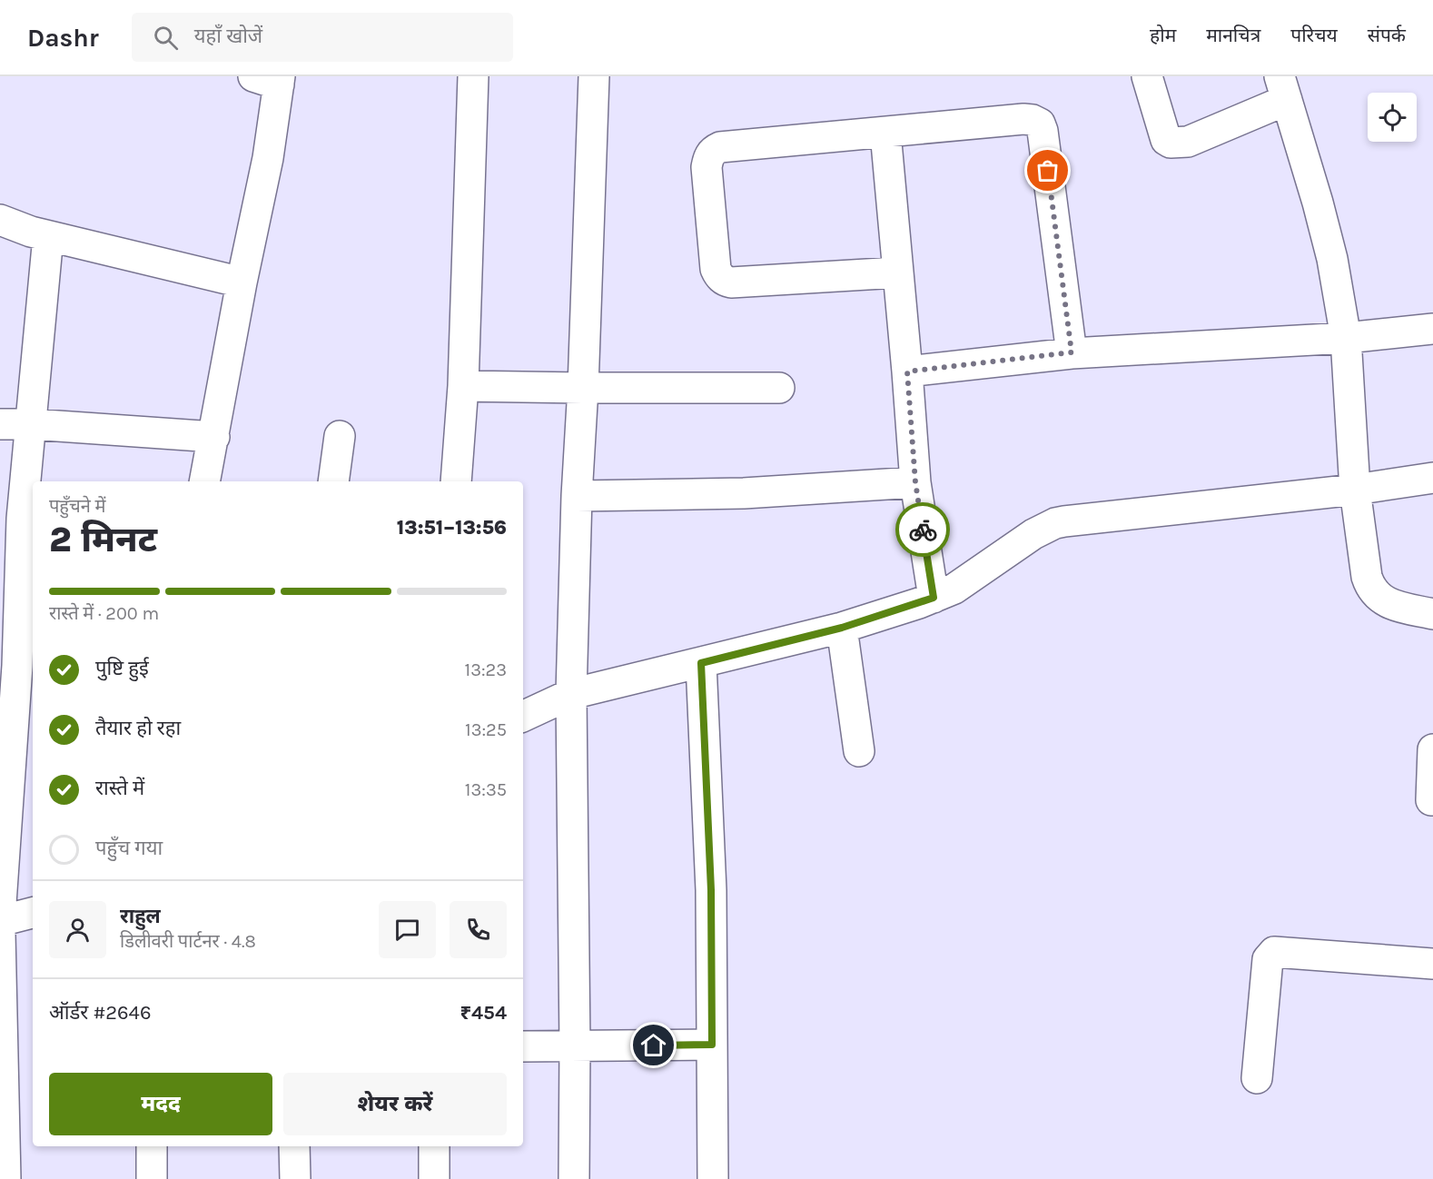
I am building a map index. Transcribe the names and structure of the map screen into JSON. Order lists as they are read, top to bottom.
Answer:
{
  "page": {
    "header": "Dashr",
    "search": "यहाँ खोजें",
    "nav": [
      "होम",
      "मानचित्र",
      "परिचय",
      "संपर्क"
    ],
    "heading": ["2 मिनट", "पहुँचने में", "13:51–13:56"],
    "panel": [
      "राहुल",
      "डिलीवरी पार्टनर · 4.8",
      "ऑर्डर #2646",
      "₹454"
    ],
    "bar": "रास्ते में · 200 m",
    "list": [
      ["पुष्टि हुई", "13:23"],
      ["तैयार हो रहा", "13:25"],
      ["रास्ते में", "13:35"],
      "पहुँच गया"
    ],
    "buttons": ["मदद", "शेयर करें"]
  }
}
